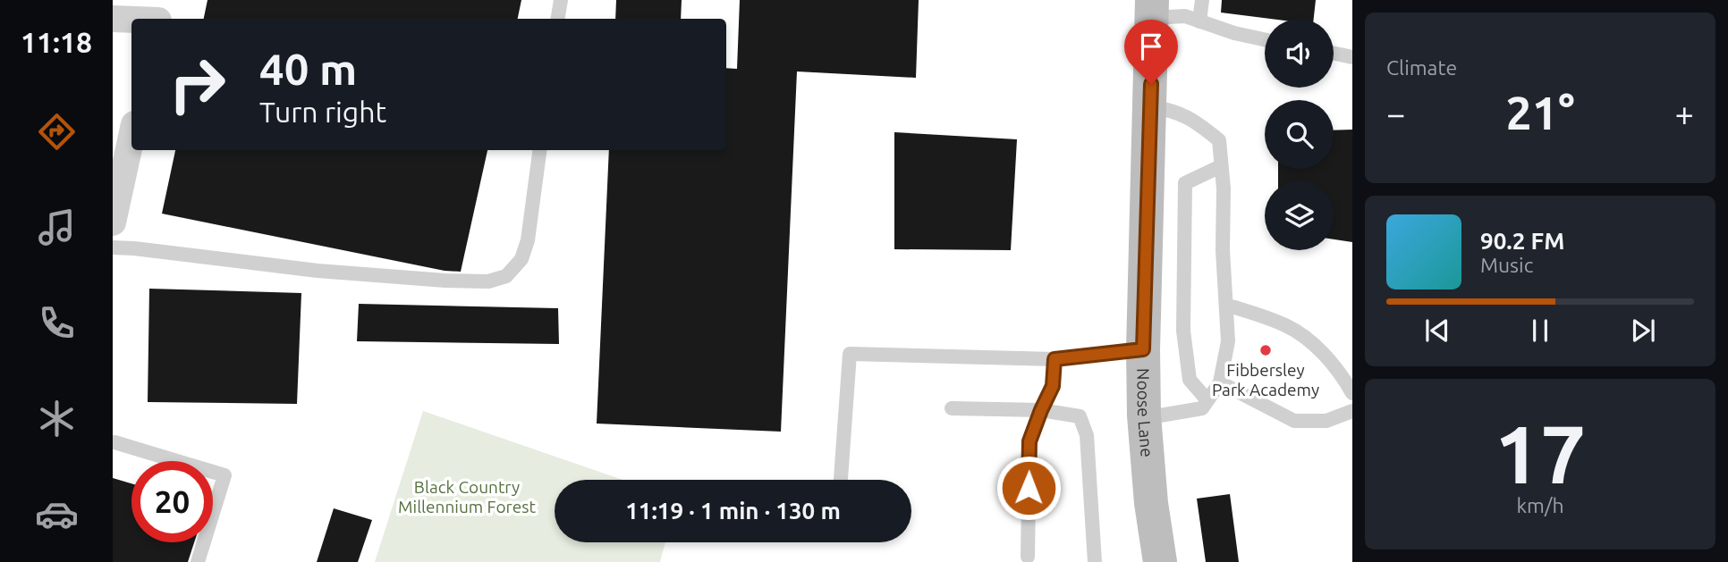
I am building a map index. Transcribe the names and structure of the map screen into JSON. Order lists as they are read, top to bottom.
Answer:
{
  "streets": {
    "street": ["Noose Lane"]
  },
  "parks": ["Black Country Millennium Forest"],
  "places": ["Fibbersley Park Academy"],
  "page": {
    "tabs": "11:18",
    "tile": [
      "Climate",
      ["17", "km/h"]
    ],
    "turn": ["40 m", "Turn right"],
    "heat": ["−", "21°", "+"],
    "song": ["90.2 FM", "Music"],
    "limit": "20",
    "trip": "11:19 · 1 min · 130 m"
  }
}
